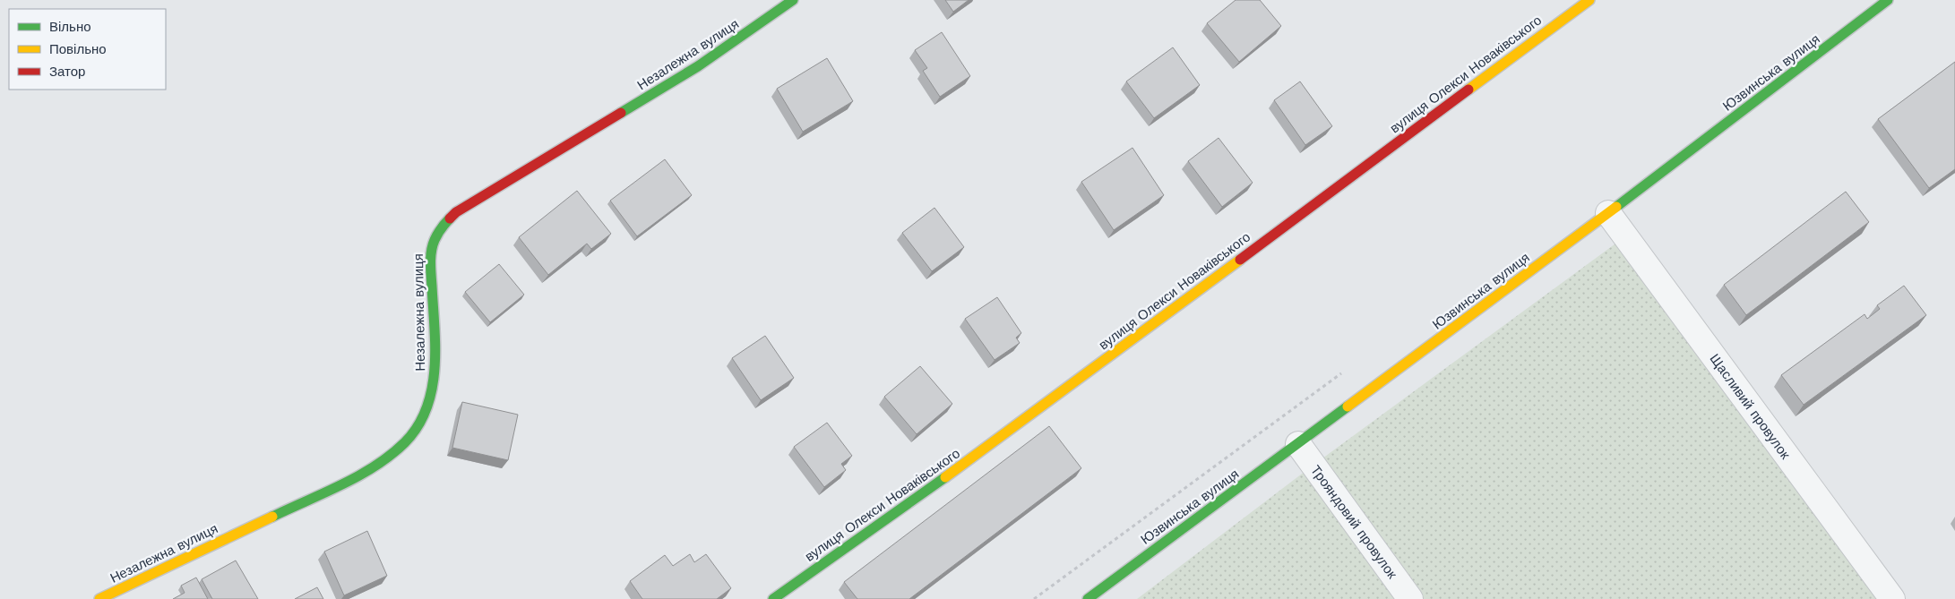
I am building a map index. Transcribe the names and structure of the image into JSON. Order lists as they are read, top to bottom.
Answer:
{
  "streets": {
    "street": [
      "Незалежна вулиця",
      "Юзвинська вулиця",
      "вулиця Олекси Новаківського",
      "Щасливий провулок",
      "Трояндовий провулок"
    ]
  },
  "crossings": [
    ["Юзвинська вулиця", "Щасливий провулок"],
    ["Юзвинська вулиця", "Трояндовий провулок"]
  ],
  "legend": ["Вільно", "Повільно", "Затор"]
}
